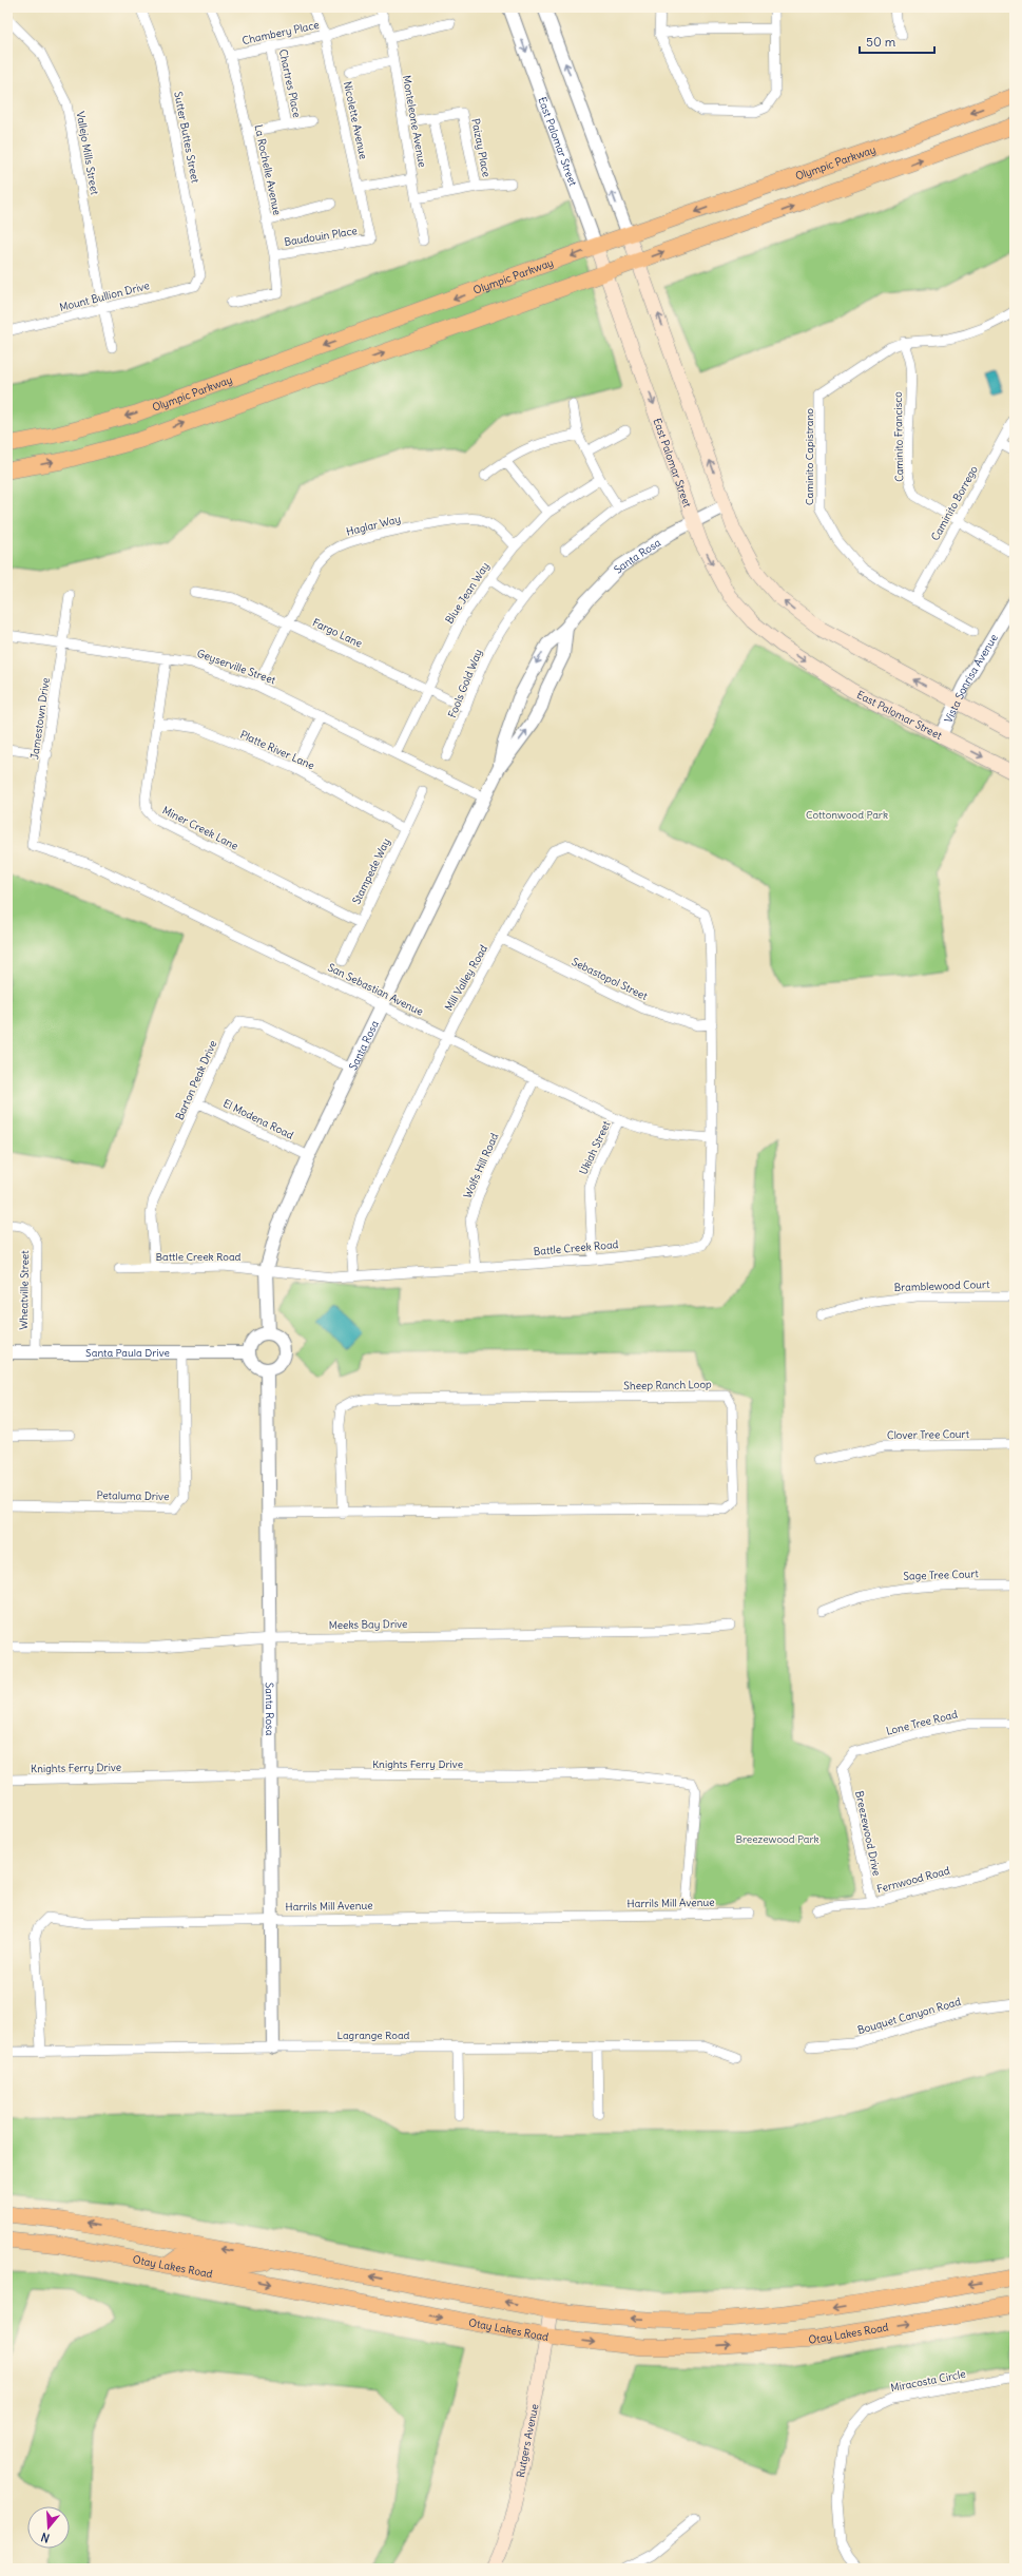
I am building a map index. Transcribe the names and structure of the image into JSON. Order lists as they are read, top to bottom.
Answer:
{
  "streets": {
    "main road": [
      "East Palomar Street",
      "Olympic Parkway",
      "Otay Lakes Road",
      "Rutgers Avenue"
    ],
    "street": [
      "Chambery Place",
      "Chartres Place",
      "Nicolette Avenue",
      "Monteleone Avenue",
      "Sutter Buttes Street",
      "Paizay Place",
      "Vallejo Mills Street",
      "La Rochelle Avenue",
      "Baudouin Place",
      "Mount Bullion Drive",
      "Caminito Francisco",
      "Caminito Capistrano",
      "Caminito Borrego",
      "Haglar Way",
      "Santa Rosa",
      "Blue Jean Way",
      "Fargo Lane",
      "Geyserville Street",
      "Vista Sonrisa Avenue",
      "Fools Gold Way",
      "Jamestown Drive",
      "Platte River Lane",
      "Miner Creek Lane",
      "Stampede Way",
      "Mill Valley Road",
      "Sebastopol Street",
      "San Sebastian Avenue",
      "Barton Peak Drive",
      "El Modena Road",
      "Ukiah Street",
      "Wolfs Hill Road",
      "Battle Creek Road",
      "Bramblewood Court",
      "Wheatville Street",
      "Santa Paula Drive",
      "Sheep Ranch Loop",
      "Clover Tree Court",
      "Petaluma Drive",
      "Sage Tree Court",
      "Meeks Bay Drive",
      "Lone Tree Road",
      "Knights Ferry Drive",
      "Breezewood Drive",
      "Fernwood Road",
      "Harrils Mill Avenue",
      "Bouquet Canyon Road",
      "Lagrange Road",
      "Miracosta Circle"
    ]
  },
  "crossings": [
    ["Chambery Place", "Chartres Place"],
    ["Chambery Place", "Nicolette Avenue"],
    ["Chambery Place", "Monteleone Avenue"],
    ["Chambery Place", "La Rochelle Avenue"],
    ["Nicolette Avenue", "Baudouin Place"],
    ["Sutter Buttes Street", "Mount Bullion Drive"],
    ["East Palomar Street", "Olympic Parkway"],
    ["East Palomar Street", "Santa Rosa"],
    ["East Palomar Street", "Vista Sonrisa Avenue"],
    ["Vallejo Mills Street", "Mount Bullion Drive"],
    ["La Rochelle Avenue", "Baudouin Place"],
    ["Caminito Francisco", "Caminito Capistrano"],
    ["Caminito Francisco", "Caminito Borrego"],
    ["Caminito Capistrano", "Caminito Borrego"],
    ["Haglar Way", "Blue Jean Way"],
    ["Haglar Way", "Fargo Lane"],
    ["Haglar Way", "Geyserville Street"],
    ["Santa Rosa", "Geyserville Street"],
    ["Santa Rosa", "San Sebastian Avenue"],
    ["Santa Rosa", "Barton Peak Drive"],
    ["Santa Rosa", "El Modena Road"],
    ["Santa Rosa", "Battle Creek Road"],
    ["Santa Rosa", "Santa Paula Drive"],
    ["Santa Rosa", "Sheep Ranch Loop"],
    ["Santa Rosa", "Meeks Bay Drive"],
    ["Santa Rosa", "Knights Ferry Drive"],
    ["Santa Rosa", "Harrils Mill Avenue"],
    ["Santa Rosa", "Lagrange Road"],
    ["Blue Jean Way", "Fargo Lane"],
    ["Blue Jean Way", "Geyserville Street"],
    ["Fargo Lane", "Fools Gold Way"],
    ["Geyserville Street", "Jamestown Drive"],
    ["Geyserville Street", "Miner Creek Lane"],
    ["Jamestown Drive", "San Sebastian Avenue"],
    ["Platte River Lane", "Miner Creek Lane"],
    ["Platte River Lane", "Stampede Way"],
    ["Miner Creek Lane", "Stampede Way"],
    ["Mill Valley Road", "Sebastopol Street"],
    ["Mill Valley Road", "San Sebastian Avenue"],
    ["Mill Valley Road", "Battle Creek Road"],
    ["Sebastopol Street", "Battle Creek Road"],
    ["San Sebastian Avenue", "Ukiah Street"],
    ["San Sebastian Avenue", "Wolfs Hill Road"],
    ["San Sebastian Avenue", "Battle Creek Road"],
    ["Barton Peak Drive", "El Modena Road"],
    ["Barton Peak Drive", "Battle Creek Road"],
    ["Ukiah Street", "Battle Creek Road"],
    ["Wolfs Hill Road", "Battle Creek Road"],
    ["Wheatville Street", "Santa Paula Drive"],
    ["Santa Paula Drive", "Petaluma Drive"],
    ["Lone Tree Road", "Breezewood Drive"],
    ["Knights Ferry Drive", "Harrils Mill Avenue"],
    ["Breezewood Drive", "Fernwood Road"],
    ["Harrils Mill Avenue", "Lagrange Road"],
    ["Otay Lakes Road", "Rutgers Avenue"]
  ],
  "parks": ["Cottonwood Park", "Breezewood Park"],
  "scale_bar": "50 m",
  "north": "bottom"
}
